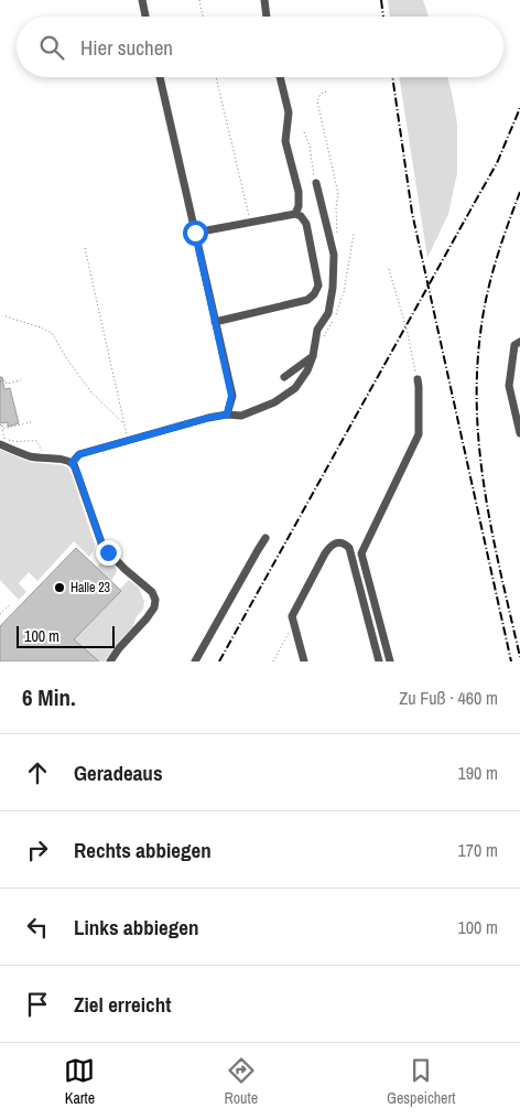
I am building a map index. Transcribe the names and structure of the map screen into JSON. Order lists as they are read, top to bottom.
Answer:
{
  "places": ["Halle 23"],
  "scale_bar": "100 m",
  "page": {
    "search": "Hier suchen",
    "scale": "100 m",
    "heading": ["6 Min.", "Zu Fuß · 460 m"],
    "list": [
      ["Geradeaus", "190 m"],
      ["Rechts abbiegen", "170 m"],
      ["Links abbiegen", "100 m"],
      "Ziel erreicht"
    ],
    "nav": ["Karte", "Route", "Gespeichert"]
  }
}
